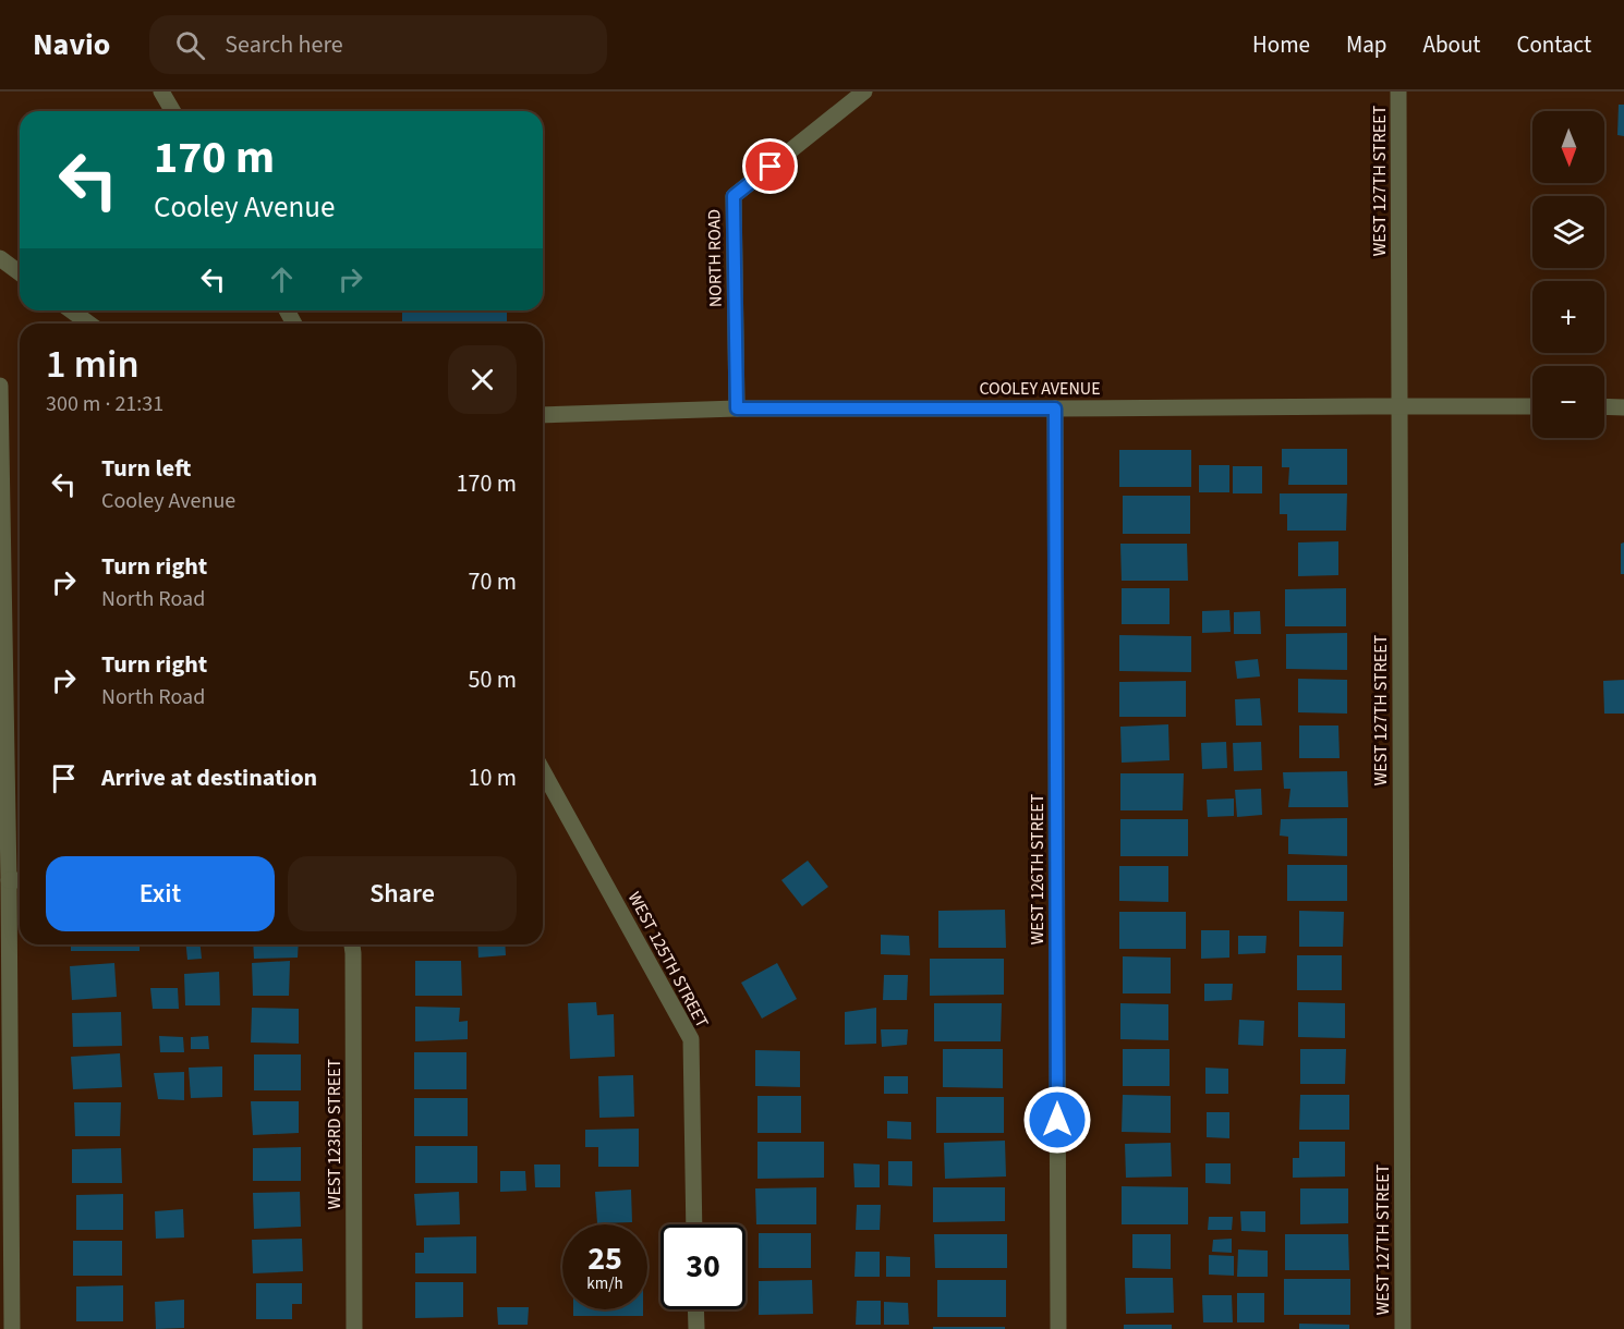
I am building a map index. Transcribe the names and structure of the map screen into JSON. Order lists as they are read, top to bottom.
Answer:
{
  "streets": {
    "street": [
      "WEST 127TH STREET",
      "NORTH ROAD",
      "COOLEY AVENUE",
      "WEST 126TH STREET",
      "WEST 125TH STREET",
      "WEST 123RD STREET"
    ]
  },
  "crossings": [
    ["WEST 127TH STREET", "COOLEY AVENUE"],
    ["NORTH ROAD", "COOLEY AVENUE"],
    ["COOLEY AVENUE", "WEST 126TH STREET"]
  ],
  "north": "bottom",
  "page": {
    "header": "Navio",
    "search": "Search here",
    "nav": [
      "Home",
      "Map",
      "About",
      "Contact"
    ],
    "map_buttons": ["+", "−"],
    "turn": ["170 m", "Cooley Avenue"],
    "heading": ["1 min", "300 m · 21:31"],
    "list": [
      {
        "name": "Turn left",
        "note": "Cooley Avenue",
        "value": "170 m"
      },
      {
        "name": "Turn right",
        "note": "North Road",
        "value": "70 m"
      },
      {
        "name": "Turn right",
        "note": "North Road",
        "value": "50 m"
      },
      {
        "name": "Arrive at destination",
        "value": "10 m"
      }
    ],
    "buttons": ["Exit", "Share"],
    "speed": "25 km/h",
    "limit": "30"
  }
}
